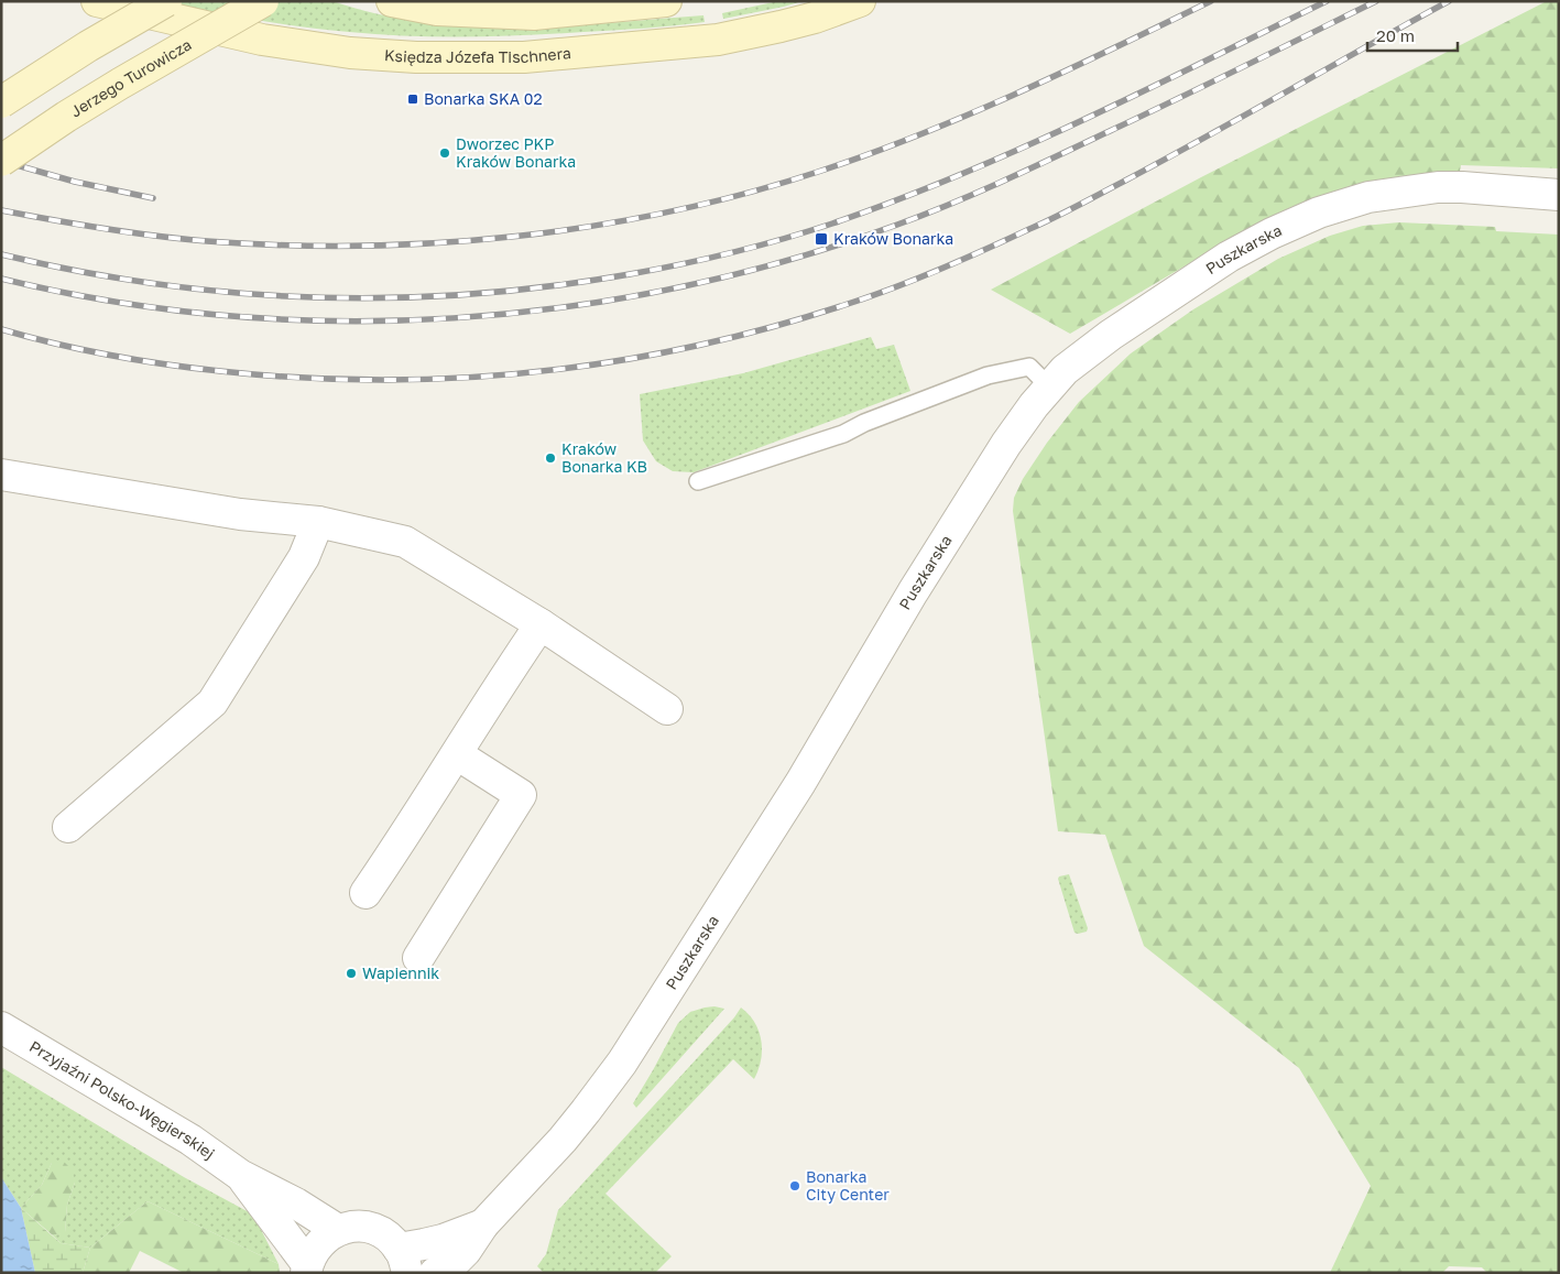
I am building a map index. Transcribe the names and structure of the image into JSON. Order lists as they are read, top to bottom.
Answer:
{
  "streets": {
    "main road": ["Księdza Józefa Tischnera", "Jerzego Turowicza"],
    "street": ["Puszkarska", "Przyjaźni Polsko-Węgierskiej"]
  },
  "places": {
    "transit": ["Bonarka SKA 02", "Kraków Bonarka"],
    "other": [
      "Dworzec PKP Kraków Bonarka",
      "Kraków Bonarka KB",
      "Wapiennik",
      "Bonarka City Center"
    ]
  },
  "scale_bar": "20 m"
}
